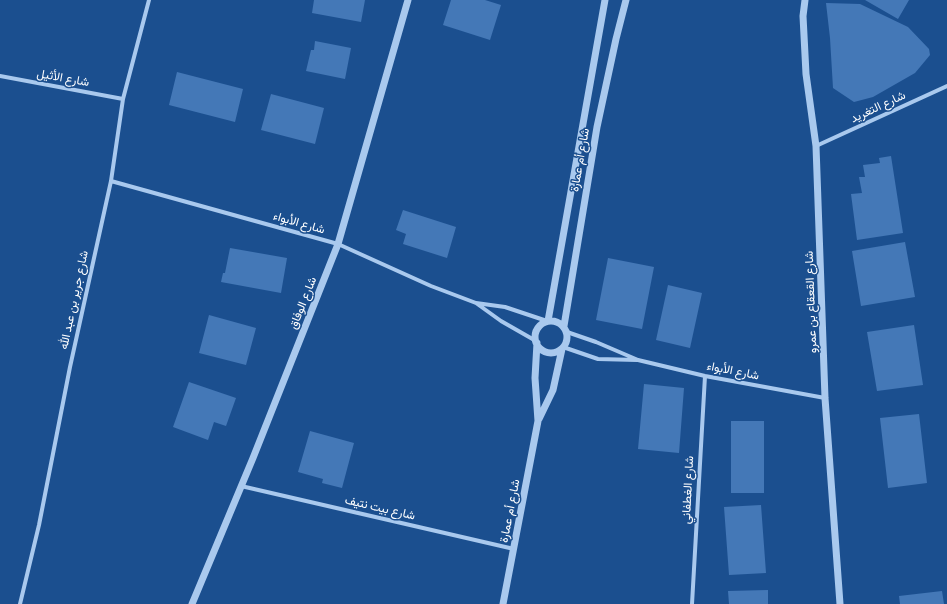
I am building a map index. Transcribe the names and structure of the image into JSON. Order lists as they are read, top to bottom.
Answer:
{
  "streets": {
    "street": [
      "شارع الأثيل",
      "شارع التغريد",
      "شارع أم عمارة",
      "شارع الأبواء",
      "شارع جرير بن عبد الله",
      "شارع القعقاع بن عمرو",
      "شارع الوفاق",
      "شارع الغطفاني",
      "شارع بيت نتيف"
    ]
  },
  "crossings": [
    ["شارع الأثيل", "شارع جرير بن عبد الله"],
    ["شارع التغريد", "شارع القعقاع بن عمرو"],
    ["شارع أم عمارة", "شارع الأبواء"],
    ["شارع أم عمارة", "شارع بيت نتيف"],
    ["شارع الأبواء", "شارع جرير بن عبد الله"],
    ["شارع الأبواء", "شارع القعقاع بن عمرو"],
    ["شارع الأبواء", "شارع الوفاق"],
    ["شارع الأبواء", "شارع الغطفاني"],
    ["شارع الوفاق", "شارع بيت نتيف"]
  ]
}
